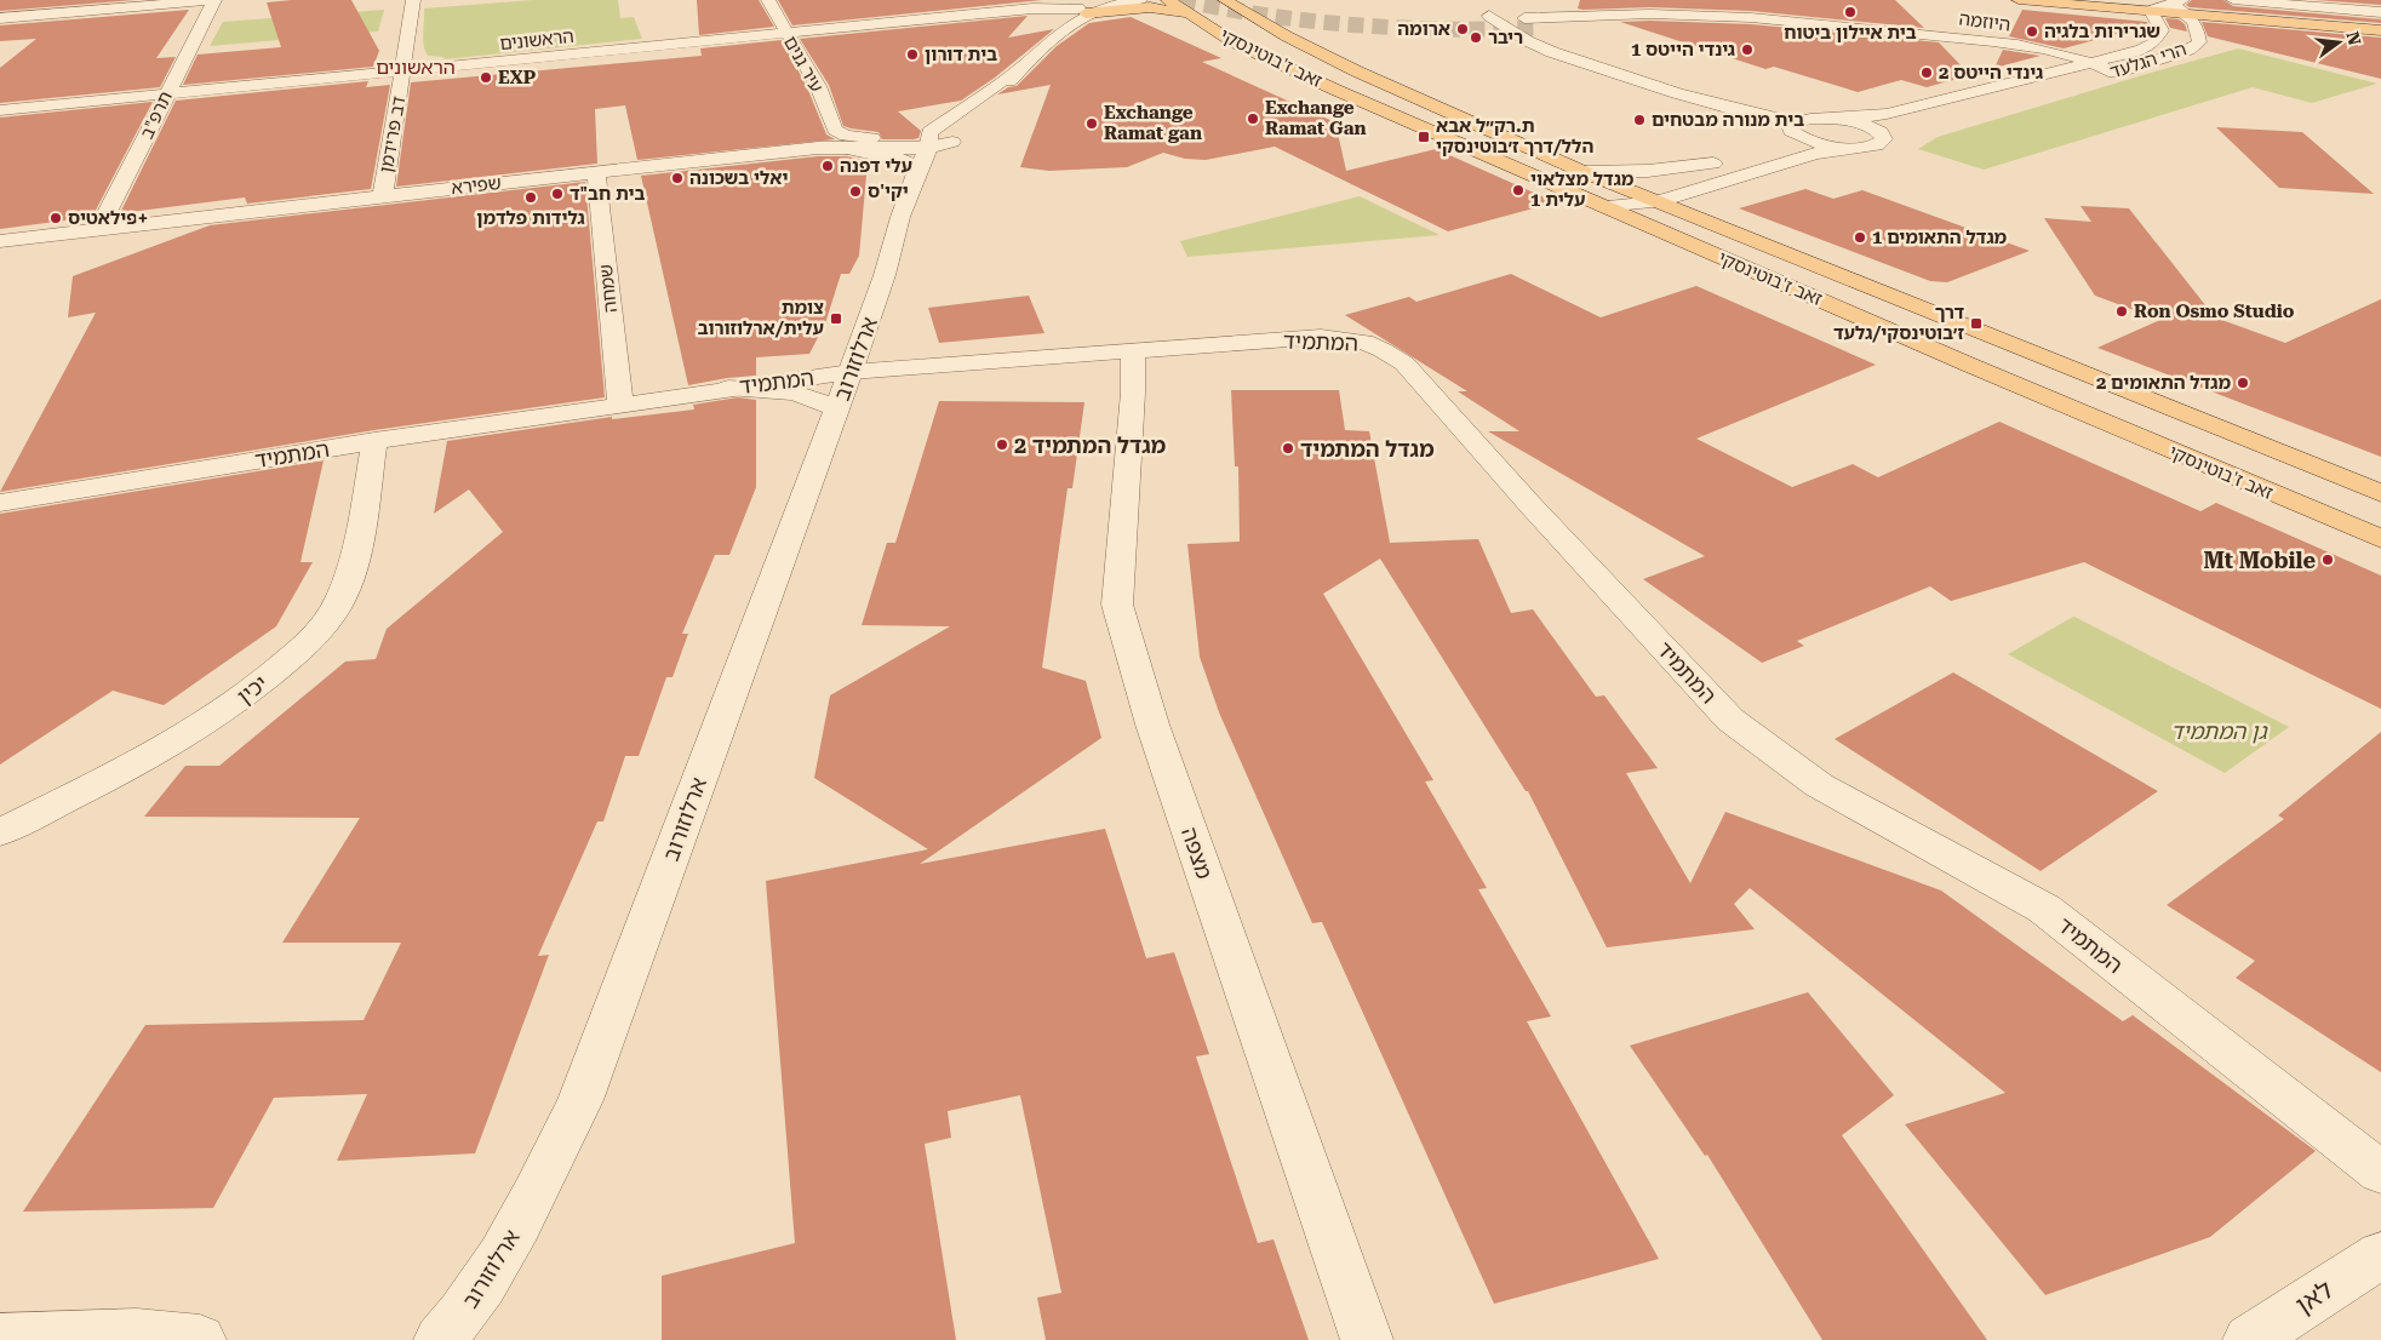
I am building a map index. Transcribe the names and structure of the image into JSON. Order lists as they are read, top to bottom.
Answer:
{
  "streets": {
    "main road": ["זאב ז'בוטינסקי"],
    "street": [
      "היוזמה",
      "הראשונים",
      "הרי הגלעד",
      "עיר גנים",
      "תרפ\"ב",
      "דב פרידמן",
      "שפירא",
      "שמחה",
      "המתמיד",
      "ארלוזורוב",
      "יכין",
      "מצפה",
      "לאן"
    ]
  },
  "crossings": [
    ["היוזמה", "הרי הגלעד"],
    ["הראשונים", "עיר גנים"],
    ["הראשונים", "תרפ\"ב"],
    ["הראשונים", "דב פרידמן"],
    ["הראשונים", "ארלוזורוב"],
    ["עיר גנים", "שפירא"],
    ["תרפ\"ב", "שפירא"],
    ["דב פרידמן", "שפירא"],
    ["שפירא", "שמחה"],
    ["שפירא", "ארלוזורוב"],
    ["שמחה", "המתמיד"],
    ["המתמיד", "ארלוזורוב"],
    ["המתמיד", "יכין"],
    ["המתמיד", "מצפה"]
  ],
  "districts": ["הראשונים"],
  "parks": ["גן המתמיד"],
  "places": {
    "other": [
      "בית איילון ביטוח",
      "ארומה",
      "שגרירות בלגיה",
      "ריבר",
      "גינדי הייטס 1",
      "בית דורון",
      "גינדי הייטס 2",
      "EXP",
      "Exchange Ramat Gan",
      "בית מנורה מבטחים",
      "Exchange Ramat gan",
      "עלי דפנה",
      "יאלי בשכונה",
      "מגדל מצלאוי עלית 1",
      "יקי'ס",
      "בית חב\"ד",
      "גלידות פלדמן",
      "פילאטיס+",
      "מגדל התאומים 1",
      "Ron Osmo Studio",
      "מגדל התאומים 2",
      "מגדל המתמיד 2",
      "מגדל המתמיד",
      "Mt Mobile"
    ],
    "transit": ["ת.רק״ל אבא הלל/דרך ז׳בוטינסקי", "צומת עלית/ארלוזורוב", "דרך ז׳בוטינסקי/גלעד"]
  },
  "north": "right"
}
